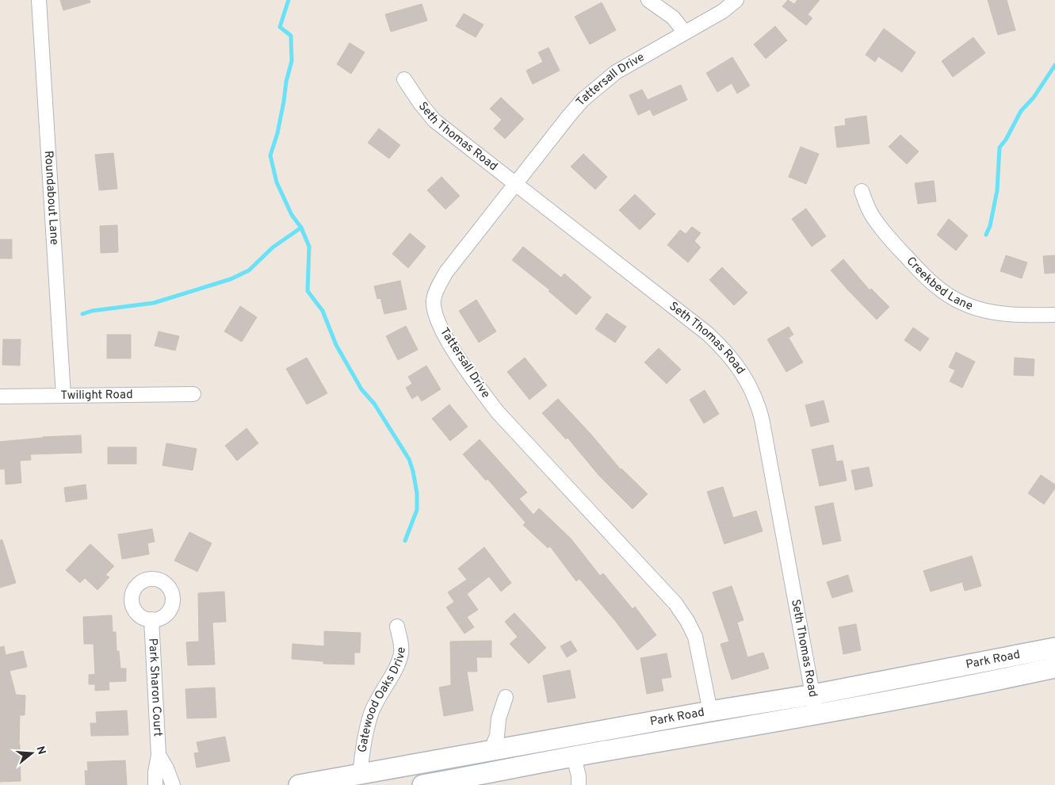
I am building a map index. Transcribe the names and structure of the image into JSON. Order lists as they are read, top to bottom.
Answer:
{
  "streets": {
    "main road": ["Park Road"],
    "street": [
      "Tattersall Drive",
      "Seth Thomas Road",
      "Roundabout Lane",
      "Creekbed Lane",
      "Twilight Road",
      "Park Sharon Court",
      "Gatewood Oaks Drive"
    ]
  },
  "crossings": [
    ["Tattersall Drive", "Seth Thomas Road"],
    ["Tattersall Drive", "Park Road"],
    ["Seth Thomas Road", "Park Road"],
    ["Roundabout Lane", "Twilight Road"],
    ["Park Road", "Gatewood Oaks Drive"]
  ],
  "north": "right"
}
